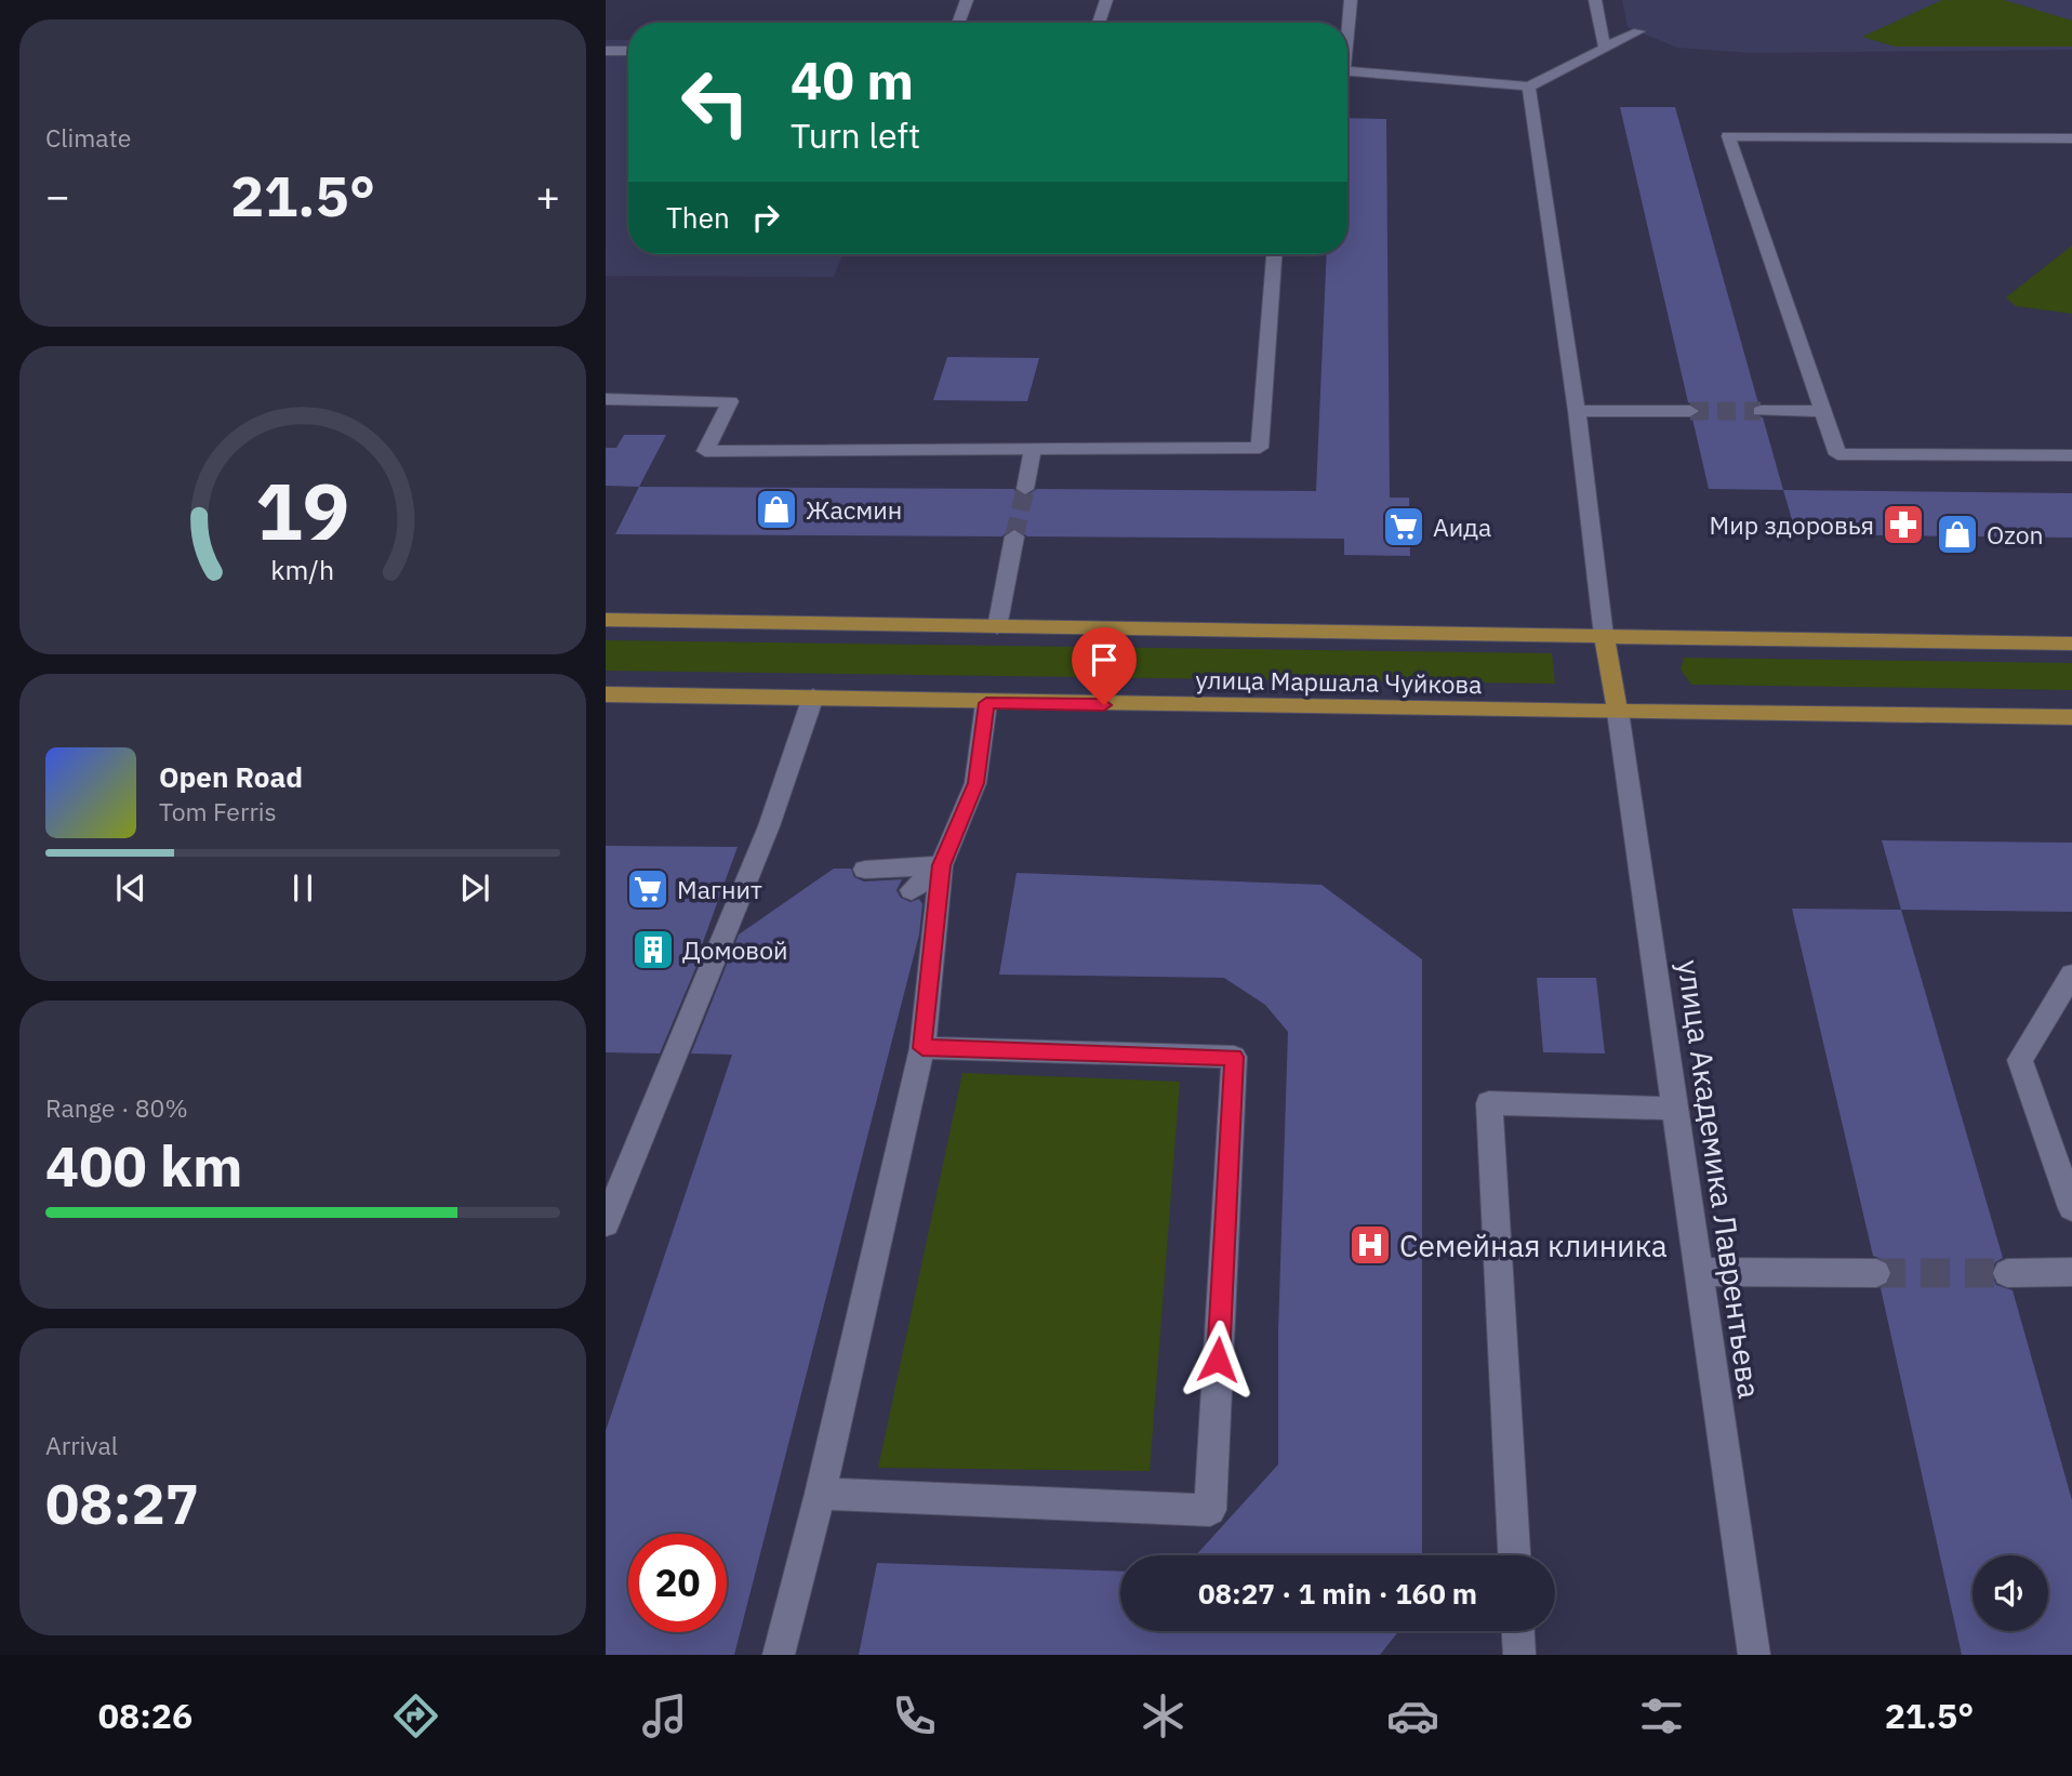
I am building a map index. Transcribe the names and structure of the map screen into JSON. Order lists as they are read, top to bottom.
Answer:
{
  "streets": {
    "main road": ["улица Маршала Чуйкова"],
    "street": ["улица Академика Лаврентьева"]
  },
  "crossings": [
    ["улица Маршала Чуйкова", "улица Академика Лаврентьева"]
  ],
  "places": {
    "shop": ["Жасмин", "Ozon"],
    "pharmacy": ["Мир здоровья"],
    "supermarket": ["Аида", "Магнит"],
    "building": ["Домовой"],
    "hospital": ["Семейная клиника"]
  },
  "page": {
    "tile": [
      "Climate",
      ["Range · 80%", "400 km"],
      ["Arrival", "08:27"]
    ],
    "turn": ["40 m", "Turn left"],
    "heat": ["−", "21.5°", "+"],
    "then": "Then",
    "song": ["Open Road", "Tom Ferris"],
    "limit": "20",
    "trip": "08:27 · 1 min · 160 m",
    "tabs": ["08:26", "21.5°"],
    "gauge": ["19", "km/h"]
  }
}
